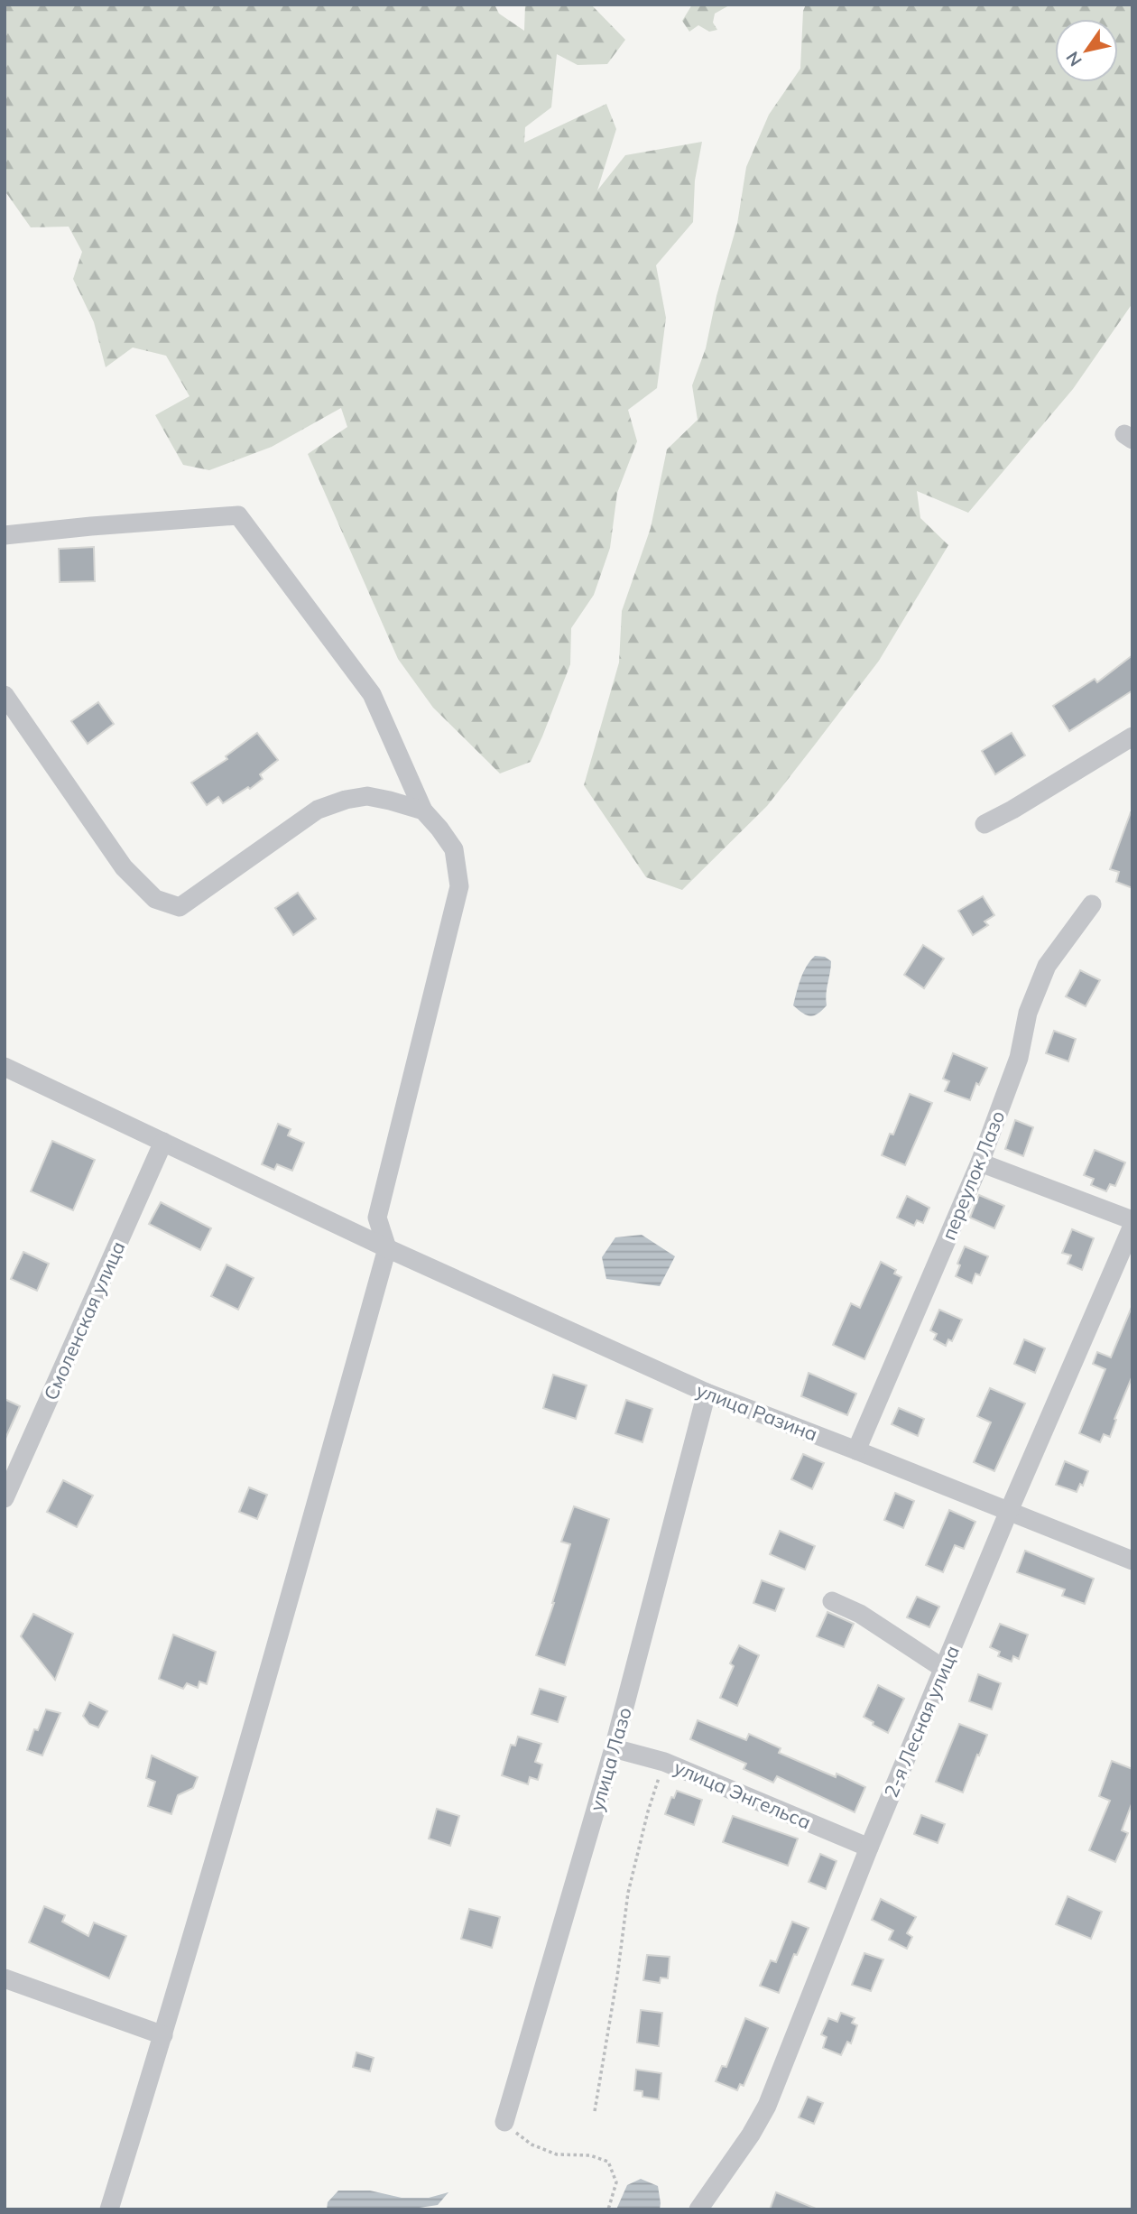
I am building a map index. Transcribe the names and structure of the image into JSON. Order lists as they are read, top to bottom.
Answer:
{
  "streets": {
    "street": [
      "переулок Лазо",
      "Смоленская улица",
      "улица Разина",
      "2-я Лесная улица",
      "улица Лазо",
      "улица Энгельса"
    ]
  },
  "crossings": [
    ["переулок Лазо", "улица Разина"],
    ["Смоленская улица", "улица Разина"],
    ["улица Разина", "2-я Лесная улица"],
    ["улица Разина", "улица Лазо"],
    ["2-я Лесная улица", "улица Энгельса"],
    ["улица Лазо", "улица Энгельса"]
  ],
  "north": "bottom left"
}
